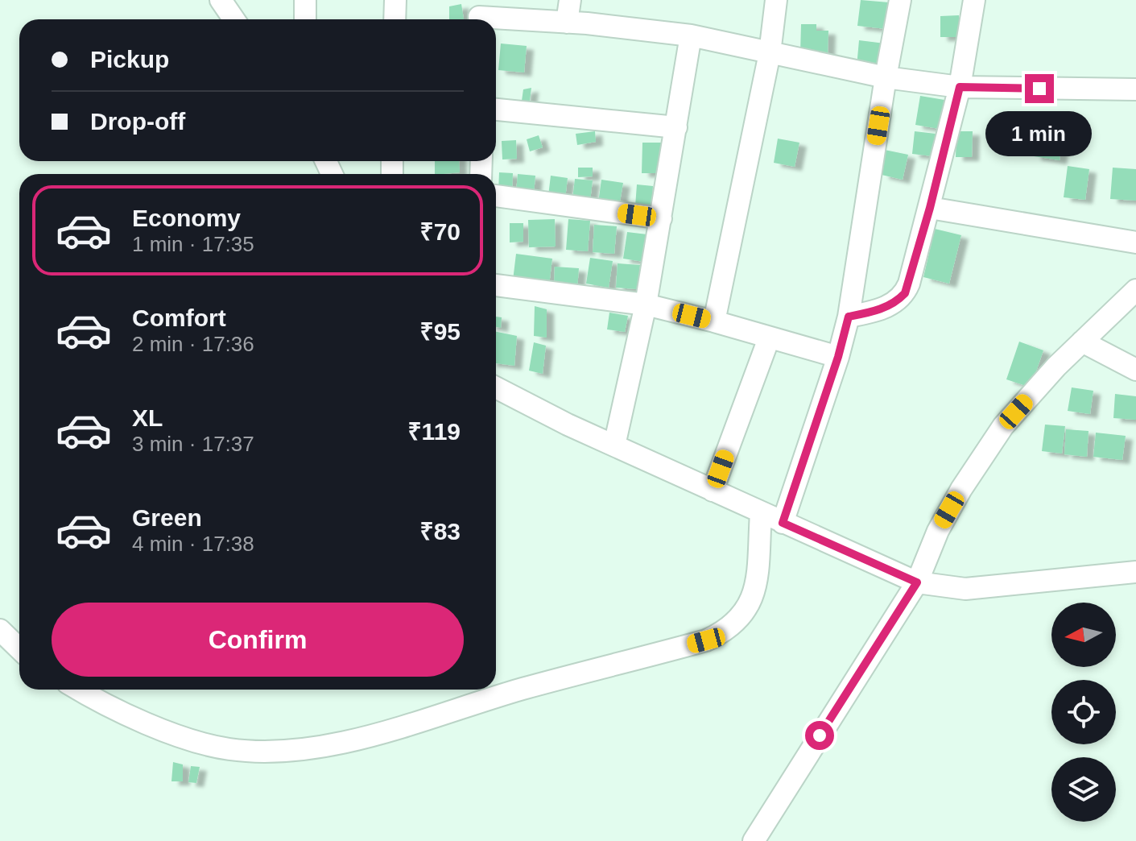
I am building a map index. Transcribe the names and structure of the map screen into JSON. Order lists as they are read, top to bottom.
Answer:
{
  "north": "left",
  "page": {
    "banner": ["Pickup", "Drop-off"],
    "bubble": "1 min",
    "list": [
      {
        "name": "Economy",
        "note": "1 min · 17:35",
        "value": "₹70"
      },
      {
        "name": "Comfort",
        "note": "2 min · 17:36",
        "value": "₹95"
      },
      {
        "name": "XL",
        "note": "3 min · 17:37",
        "value": "₹119"
      },
      {
        "name": "Green",
        "note": "4 min · 17:38",
        "value": "₹83"
      }
    ],
    "buttons": "Confirm"
  }
}
